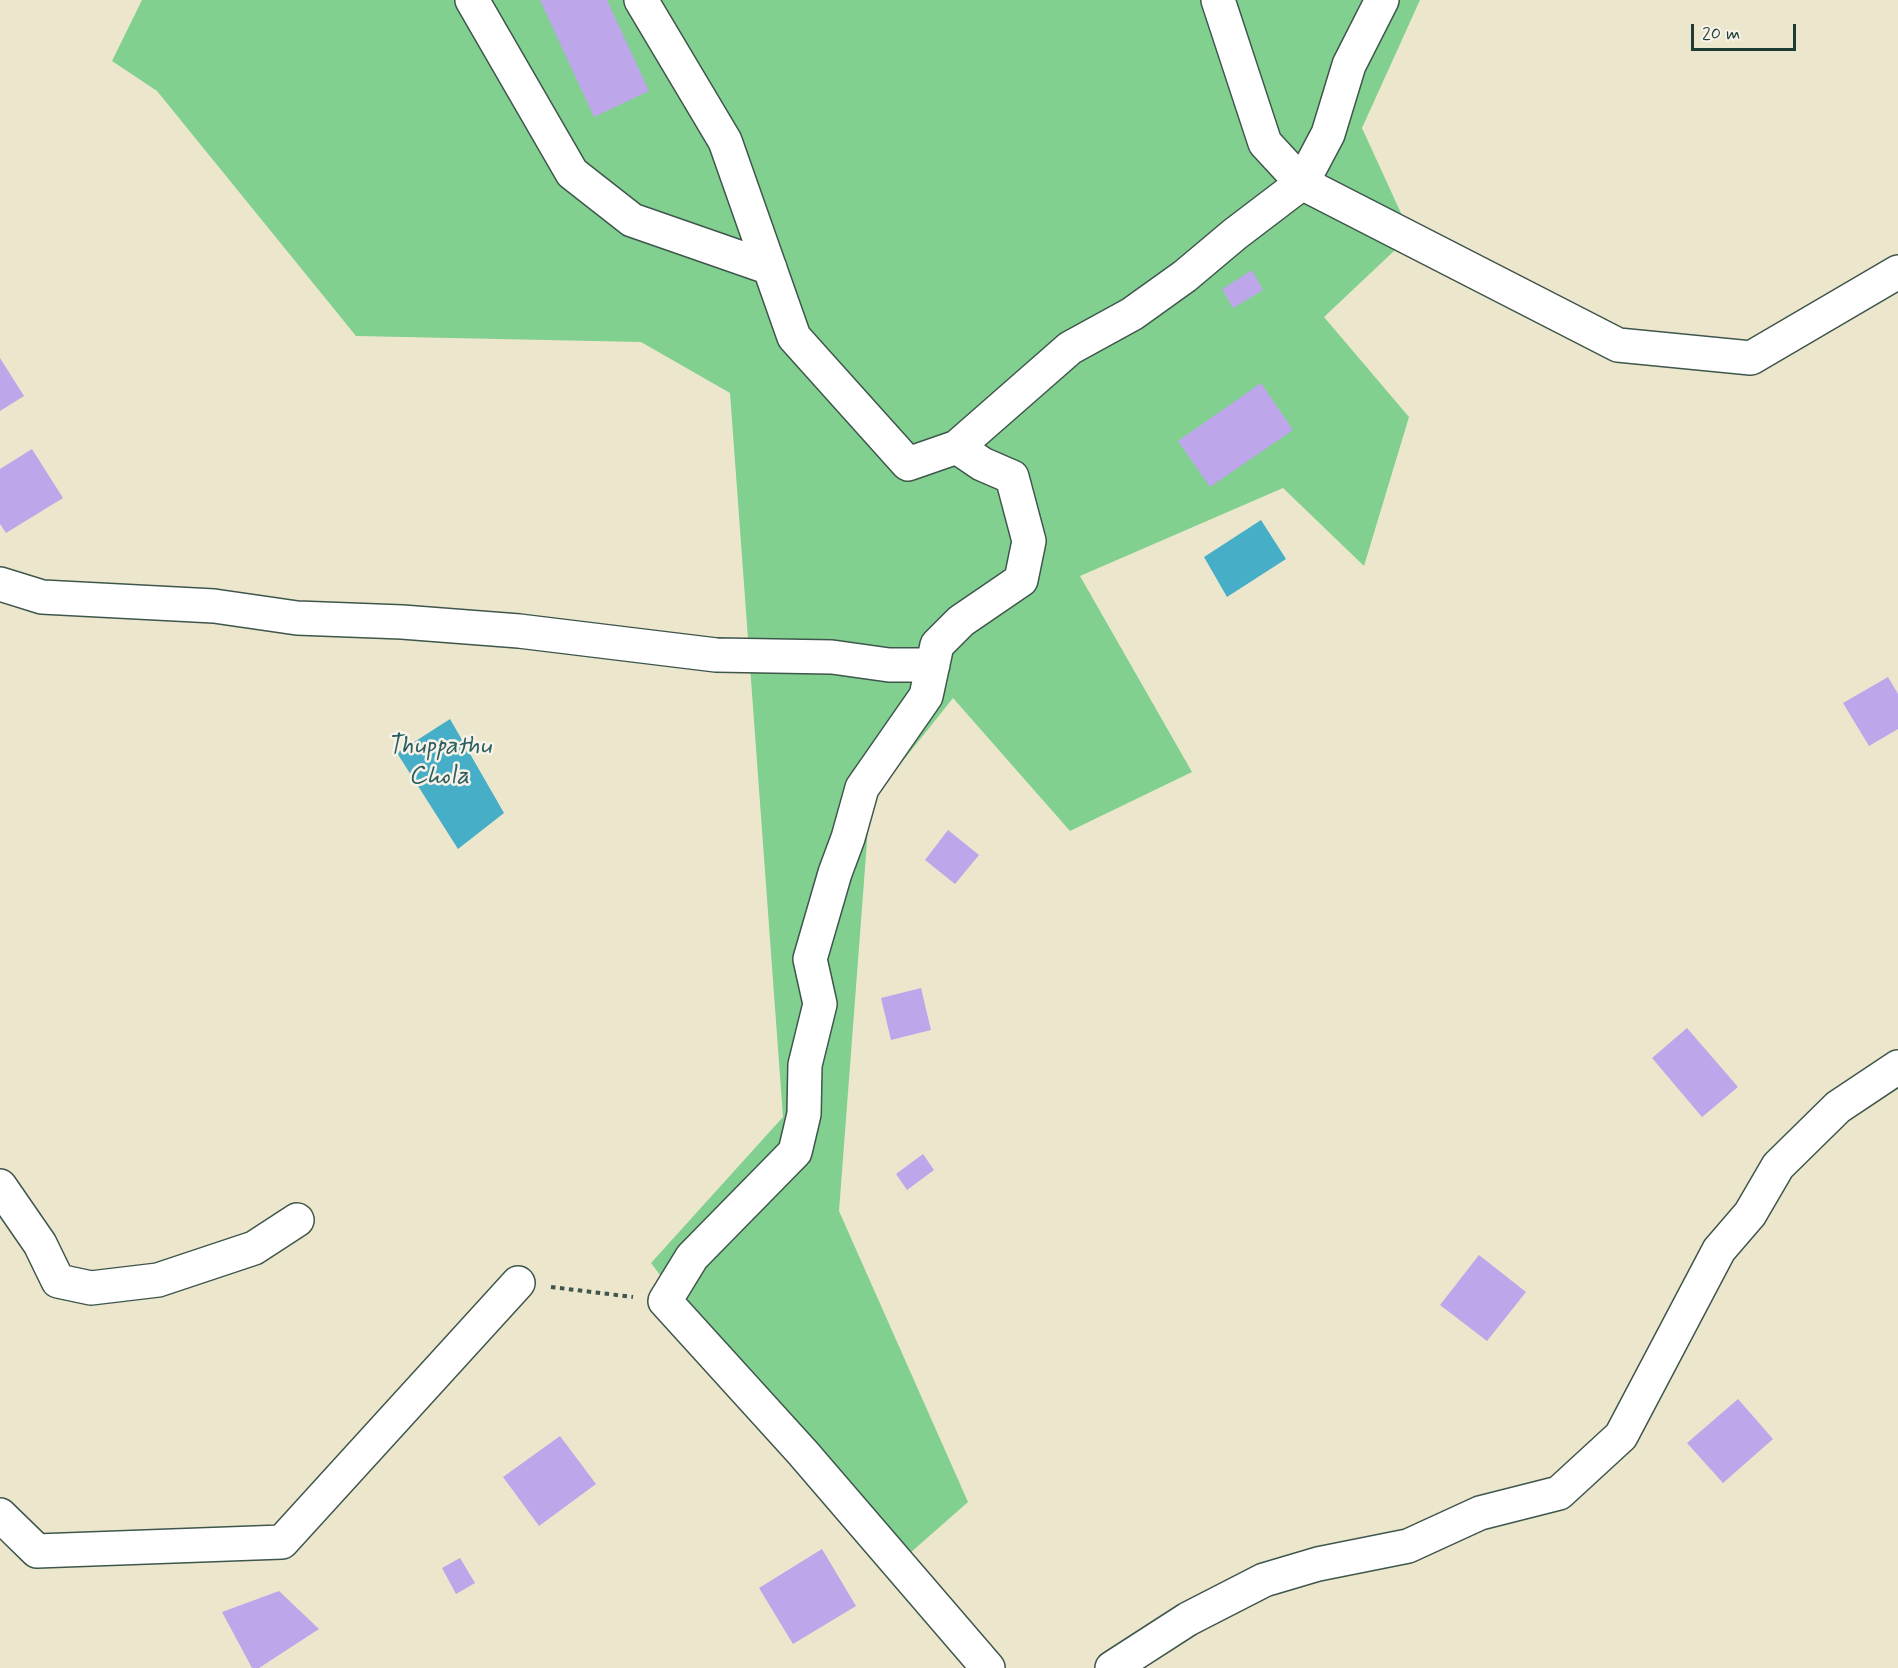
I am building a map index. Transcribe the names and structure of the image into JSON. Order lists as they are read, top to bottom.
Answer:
{
  "water": ["Thuppathu Chola"],
  "scale_bar": "20 m"
}
